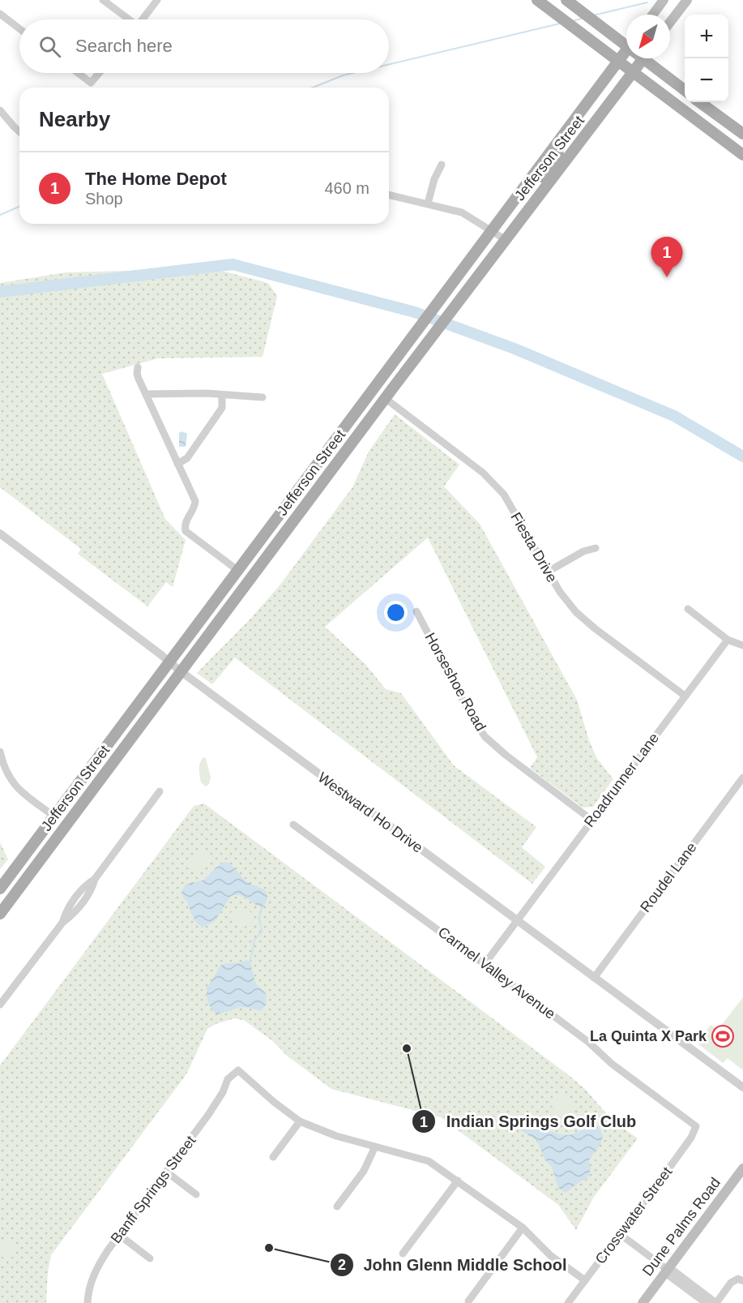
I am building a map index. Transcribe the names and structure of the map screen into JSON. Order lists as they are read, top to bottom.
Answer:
{
  "streets": {
    "main road": ["Jefferson Street", "Dune Palms Road"],
    "street": [
      "Fiesta Drive",
      "Horseshoe Road",
      "Roadrunner Lane",
      "Westward Ho Drive",
      "Roudel Lane",
      "Carmel Valley Avenue",
      "Banff Springs Street",
      "Crosswater Street"
    ]
  },
  "crossings": [
    ["Jefferson Street", "Fiesta Drive"],
    ["Jefferson Street", "Westward Ho Drive"],
    ["Fiesta Drive", "Roadrunner Lane"],
    ["Horseshoe Road", "Roadrunner Lane"],
    ["Roadrunner Lane", "Westward Ho Drive"],
    ["Roadrunner Lane", "Carmel Valley Avenue"],
    ["Westward Ho Drive", "Roudel Lane"],
    ["Carmel Valley Avenue", "Crosswater Street"]
  ],
  "places": {
    "sports": ["La Quinta X Park"],
    "other": ["Indian Springs Golf Club", "John Glenn Middle School"]
  },
  "north": "bottom left",
  "page": {
    "map_buttons": ["+", "−"],
    "search": "Search here",
    "heading": "Nearby",
    "list": [
      {
        "mark": "1",
        "name": "The Home Depot",
        "note": "Shop",
        "value": "460 m"
      }
    ],
    "pins": "1"
  }
}
